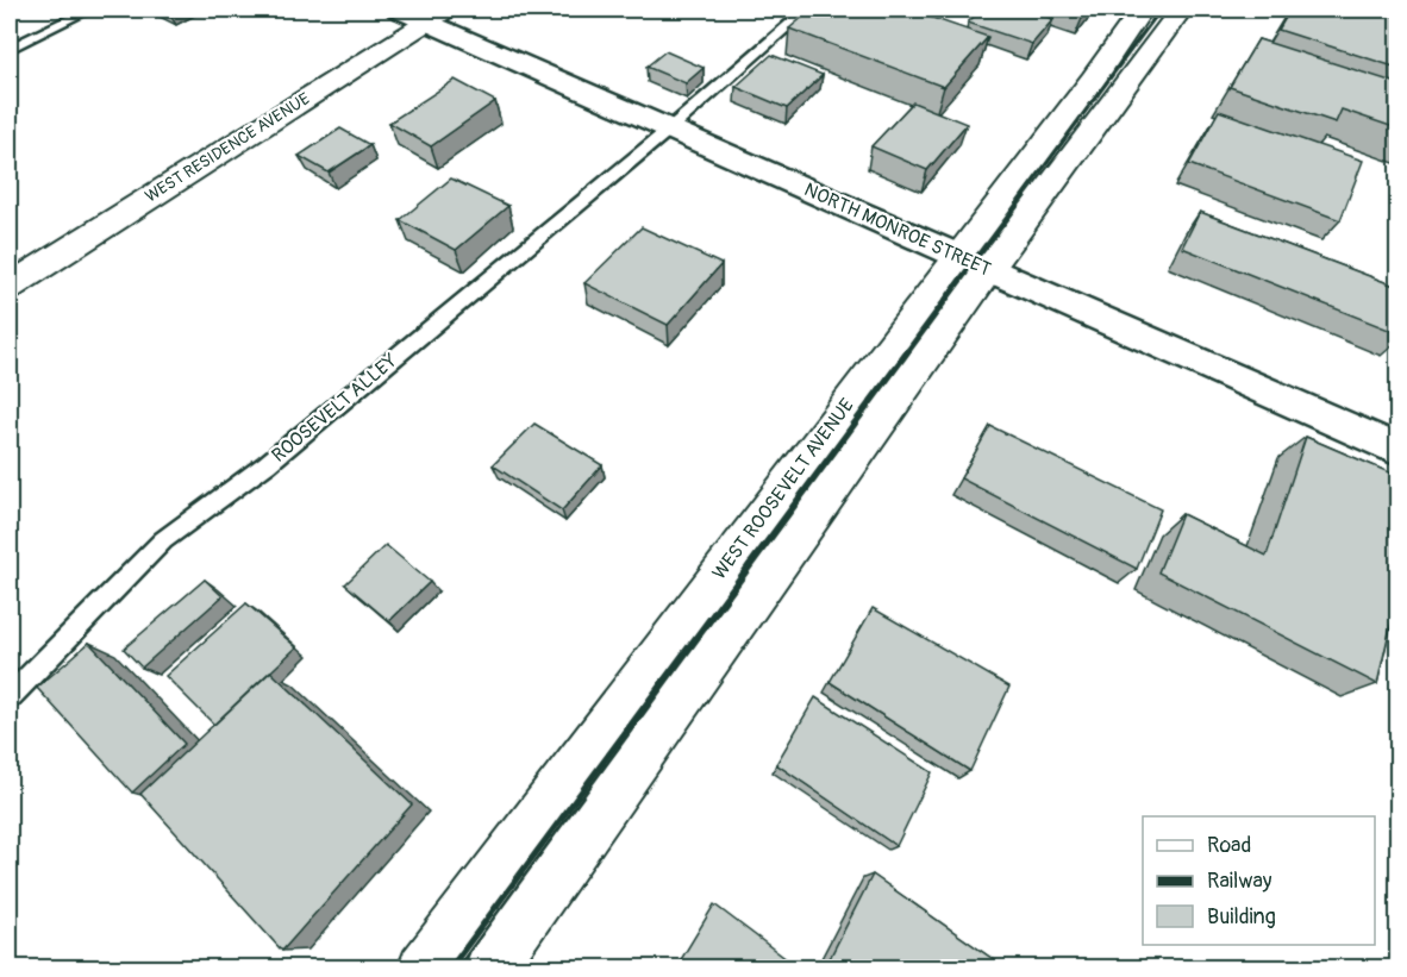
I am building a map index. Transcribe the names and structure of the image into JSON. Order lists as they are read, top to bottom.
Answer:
{
  "streets": {
    "main road": ["NORTH MONROE STREET"],
    "street": ["WEST RESIDENCE AVENUE", "WEST ROOSEVELT AVENUE"],
    "lane": ["ROOSEVELT ALLEY"]
  },
  "crossings": [
    ["WEST RESIDENCE AVENUE", "NORTH MONROE STREET"],
    ["NORTH MONROE STREET", "ROOSEVELT ALLEY"],
    ["NORTH MONROE STREET", "WEST ROOSEVELT AVENUE"]
  ],
  "legend": ["Road", "Railway", "Building"]
}
